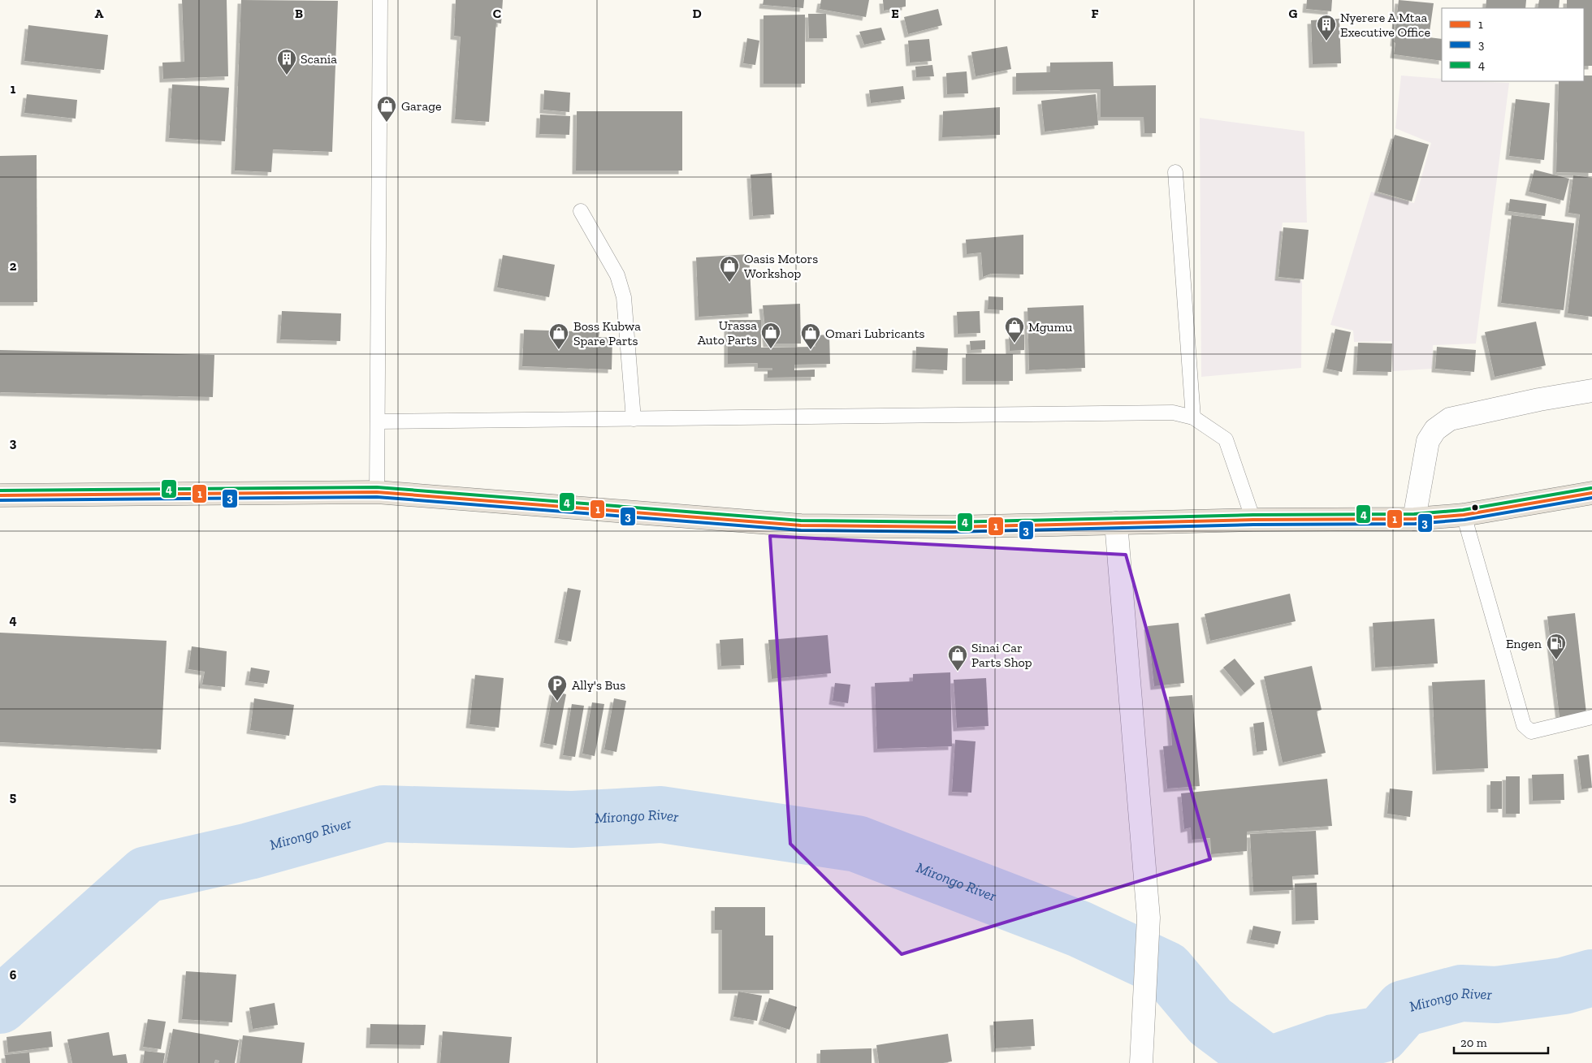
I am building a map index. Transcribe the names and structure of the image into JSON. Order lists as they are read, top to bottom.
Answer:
{
  "water": ["Mirongo River"],
  "places": {
    "building": ["Nyerere A Mtaa Executive Office", "Scania"],
    "shop": [
      "Garage",
      "Oasis Motors Workshop",
      "Mgumu",
      "Urassa Auto Parts",
      "Boss Kubwa Spare Parts",
      "Omari Lubricants",
      "Sinai Car Parts Shop"
    ],
    "fuel station": ["Engen"],
    "parking": ["Ally's Bus"]
  },
  "lines": ["transit line 4", "transit line 1", "transit line 3"],
  "legend": ["1", "3", "4"],
  "scale_bar": "20 m",
  "grid": {
    "columns": [
      "A",
      "B",
      "C",
      "D",
      "E",
      "F",
      "G"
    ],
    "rows": [
      "1",
      "2",
      "3",
      "4",
      "5",
      "6"
    ]
  }
}
